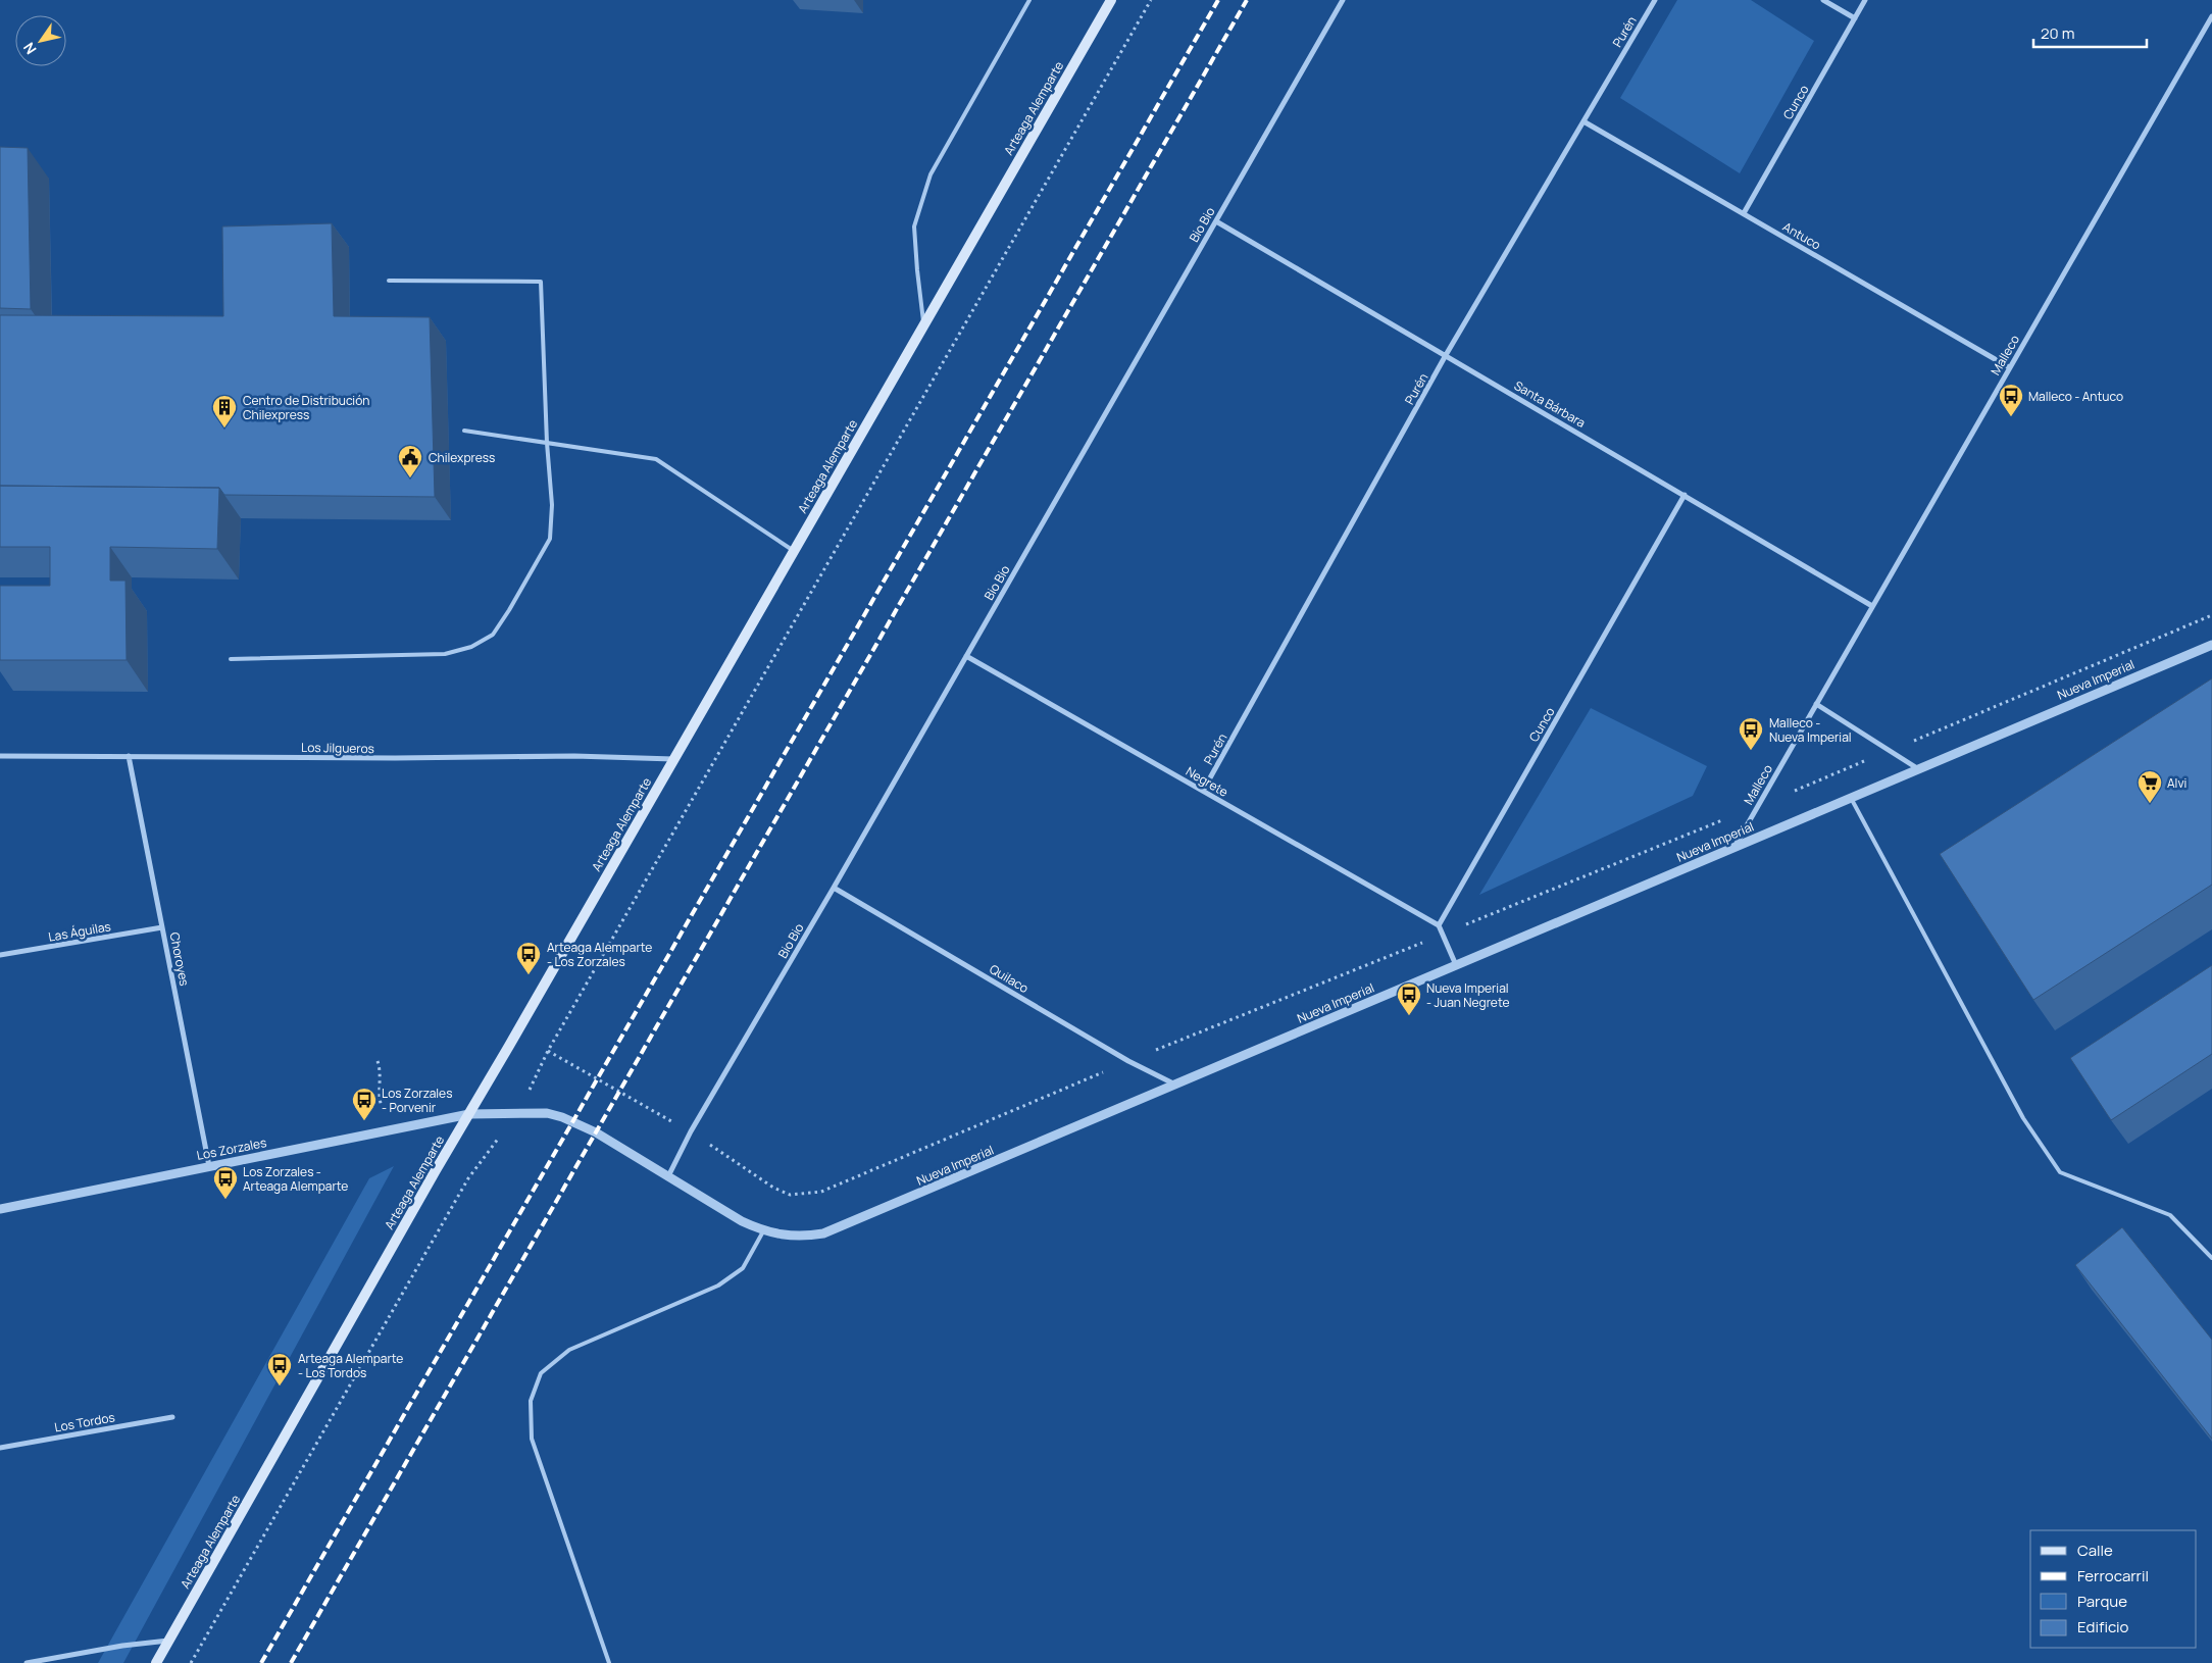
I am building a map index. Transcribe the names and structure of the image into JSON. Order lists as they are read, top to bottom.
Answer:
{
  "streets": {
    "main road": ["Arteaga Alemparte"],
    "street": [
      "Purén",
      "Cunco",
      "Bio Bio",
      "Antuco",
      "Malleco",
      "Santa Bárbara",
      "Nueva Imperial",
      "Los Jilgueros",
      "Negrete",
      "Las Águilas",
      "Choroyes",
      "Quilaco",
      "Los Zorzales",
      "Los Tordos"
    ]
  },
  "crossings": [
    ["Purén", "Antuco"],
    ["Purén", "Santa Bárbara"],
    ["Purén", "Negrete"],
    ["Cunco", "Antuco"],
    ["Cunco", "Santa Bárbara"],
    ["Cunco", "Negrete"],
    ["Arteaga Alemparte", "Nueva Imperial"],
    ["Arteaga Alemparte", "Los Jilgueros"],
    ["Arteaga Alemparte", "Los Zorzales"],
    ["Bio Bio", "Santa Bárbara"],
    ["Bio Bio", "Nueva Imperial"],
    ["Bio Bio", "Negrete"],
    ["Bio Bio", "Quilaco"],
    ["Antuco", "Malleco"],
    ["Malleco", "Santa Bárbara"],
    ["Malleco", "Nueva Imperial"],
    ["Nueva Imperial", "Quilaco"],
    ["Nueva Imperial", "Los Zorzales"],
    ["Los Jilgueros", "Choroyes"],
    ["Las Águilas", "Choroyes"],
    ["Choroyes", "Los Zorzales"]
  ],
  "places": {
    "bus stop": [
      "Malleco - Antuco",
      "Malleco - Nueva Imperial",
      "Arteaga Alemparte - Los Zorzales",
      "Nueva Imperial - Juan Negrete",
      "Los Zorzales - Porvenir",
      "Los Zorzales - Arteaga Alemparte",
      "Arteaga Alemparte - Los Tordos"
    ],
    "building": ["Centro de Distribución Chilexpress"],
    "public building": ["Chilexpress"],
    "supermarket": ["Alvi"]
  },
  "legend": [
    "Calle",
    "Ferrocarril",
    "Parque",
    "Edificio"
  ],
  "scale_bar": "20 m",
  "north": "bottom left"
}
